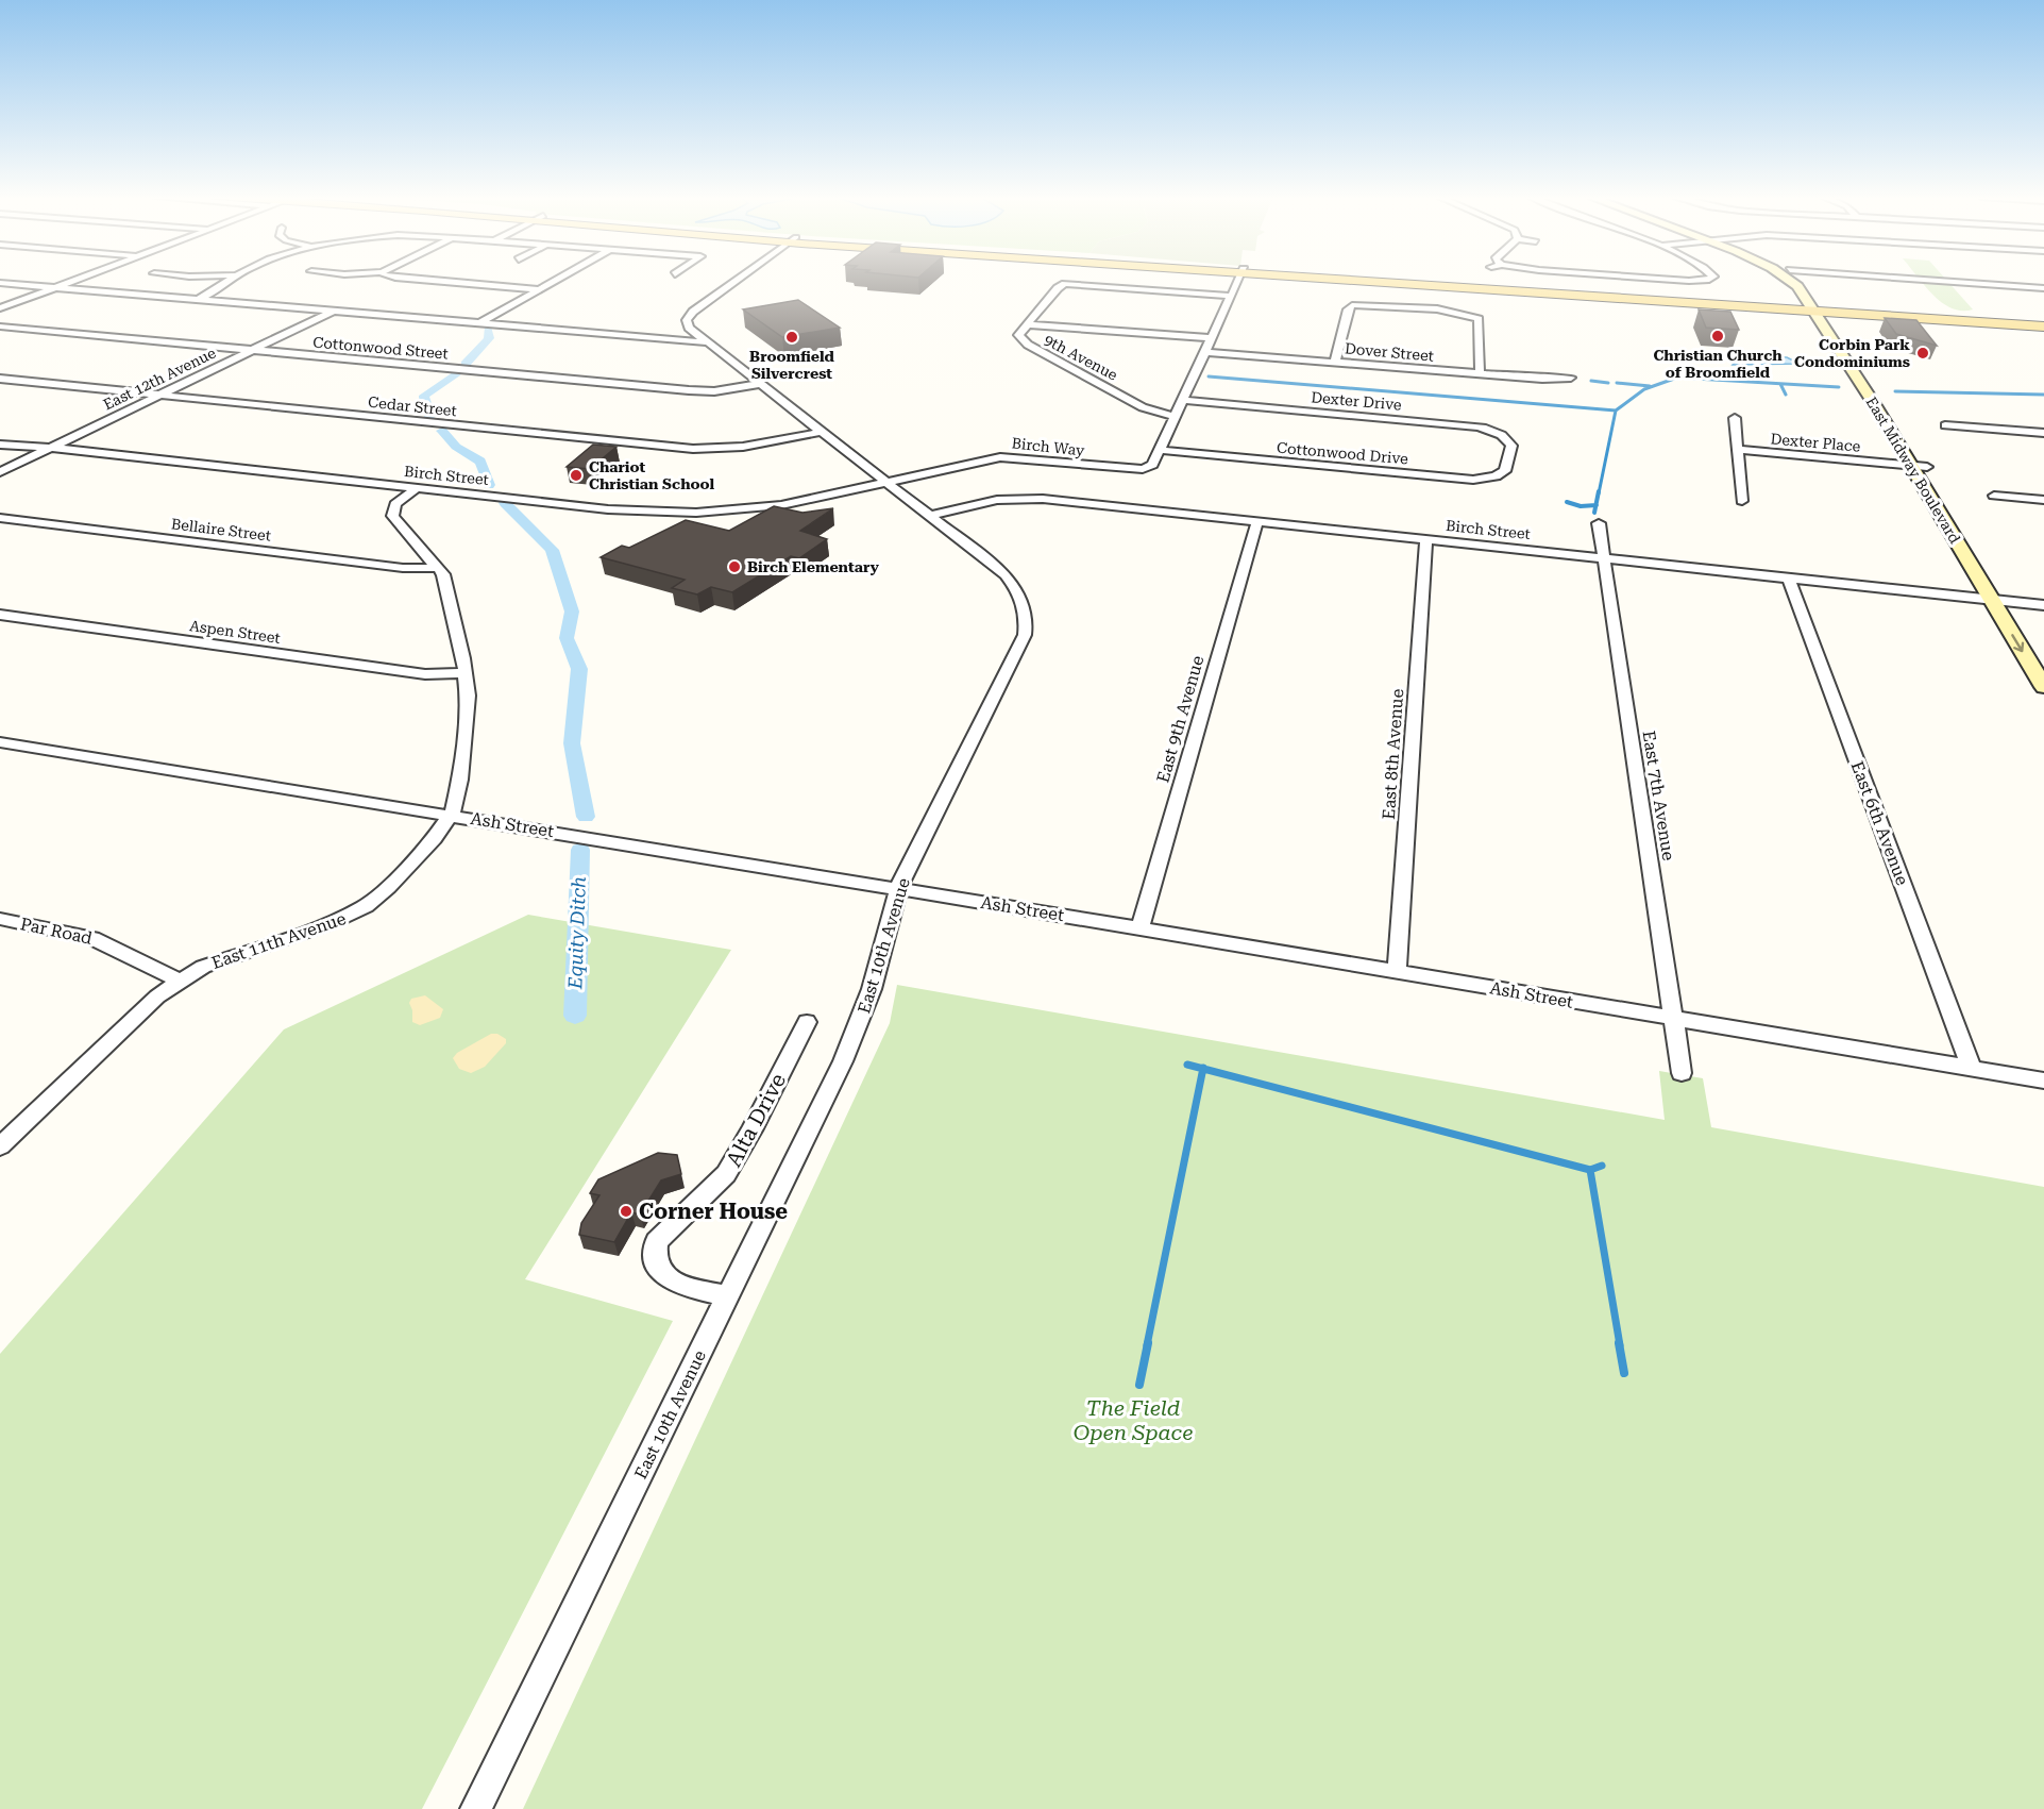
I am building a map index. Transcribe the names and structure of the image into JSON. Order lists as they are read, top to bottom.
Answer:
{
  "streets": {
    "main road": ["East Midway Boulevard"],
    "street": [
      "Cottonwood Street",
      "Dover Street",
      "9th Avenue",
      "East 12th Avenue",
      "Dexter Drive",
      "Cedar Street",
      "Dexter Place",
      "Birch Way",
      "Cottonwood Drive",
      "Birch Street",
      "Bellaire Street",
      "Aspen Street",
      "East 9th Avenue",
      "East 8th Avenue",
      "East 7th Avenue",
      "East 6th Avenue",
      "Ash Street",
      "Par Road",
      "East 11th Avenue",
      "East 10th Avenue",
      "Alta Drive"
    ]
  },
  "crossings": [
    ["Cottonwood Street", "East 12th Avenue"],
    ["Cottonwood Street", "East 10th Avenue"],
    ["East 12th Avenue", "Cedar Street"],
    ["East 12th Avenue", "Birch Street"],
    ["Dexter Drive", "Cottonwood Drive"],
    ["Cedar Street", "East 10th Avenue"],
    ["Dexter Place", "East Midway Boulevard"],
    ["Birch Way", "Cottonwood Drive"],
    ["Birch Way", "Birch Street"],
    ["Birch Way", "East 10th Avenue"],
    ["East Midway Boulevard", "Birch Street"],
    ["Birch Street", "East 9th Avenue"],
    ["Birch Street", "East 8th Avenue"],
    ["Birch Street", "East 7th Avenue"],
    ["Birch Street", "East 6th Avenue"],
    ["Birch Street", "East 11th Avenue"],
    ["Birch Street", "East 10th Avenue"],
    ["Bellaire Street", "East 11th Avenue"],
    ["Aspen Street", "East 11th Avenue"],
    ["East 9th Avenue", "Ash Street"],
    ["East 8th Avenue", "Ash Street"],
    ["East 7th Avenue", "Ash Street"],
    ["East 6th Avenue", "Ash Street"],
    ["Ash Street", "East 11th Avenue"],
    ["Ash Street", "East 10th Avenue"],
    ["Par Road", "East 11th Avenue"],
    ["East 10th Avenue", "Alta Drive"]
  ],
  "water": ["Equity Ditch"],
  "parks": ["The Field Open Space"],
  "places": [
    "Christian Church of Broomfield",
    "Broomfield Silvercrest",
    "Corbin Park Condominiums",
    "Chariot Christian School",
    "Birch Elementary",
    "Corner House"
  ]
}
